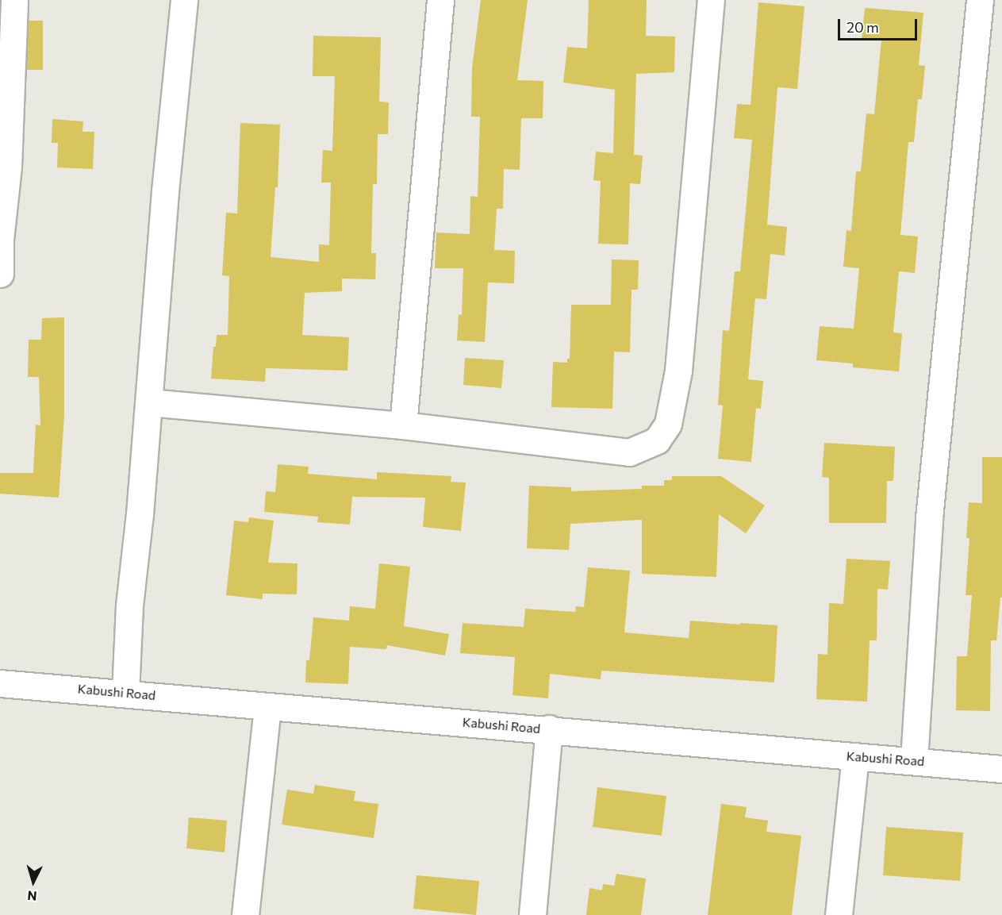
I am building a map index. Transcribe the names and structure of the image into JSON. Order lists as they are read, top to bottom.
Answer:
{
  "streets": {
    "street": ["Kabushi Road"]
  },
  "scale_bar": "20 m",
  "north": "bottom"
}
